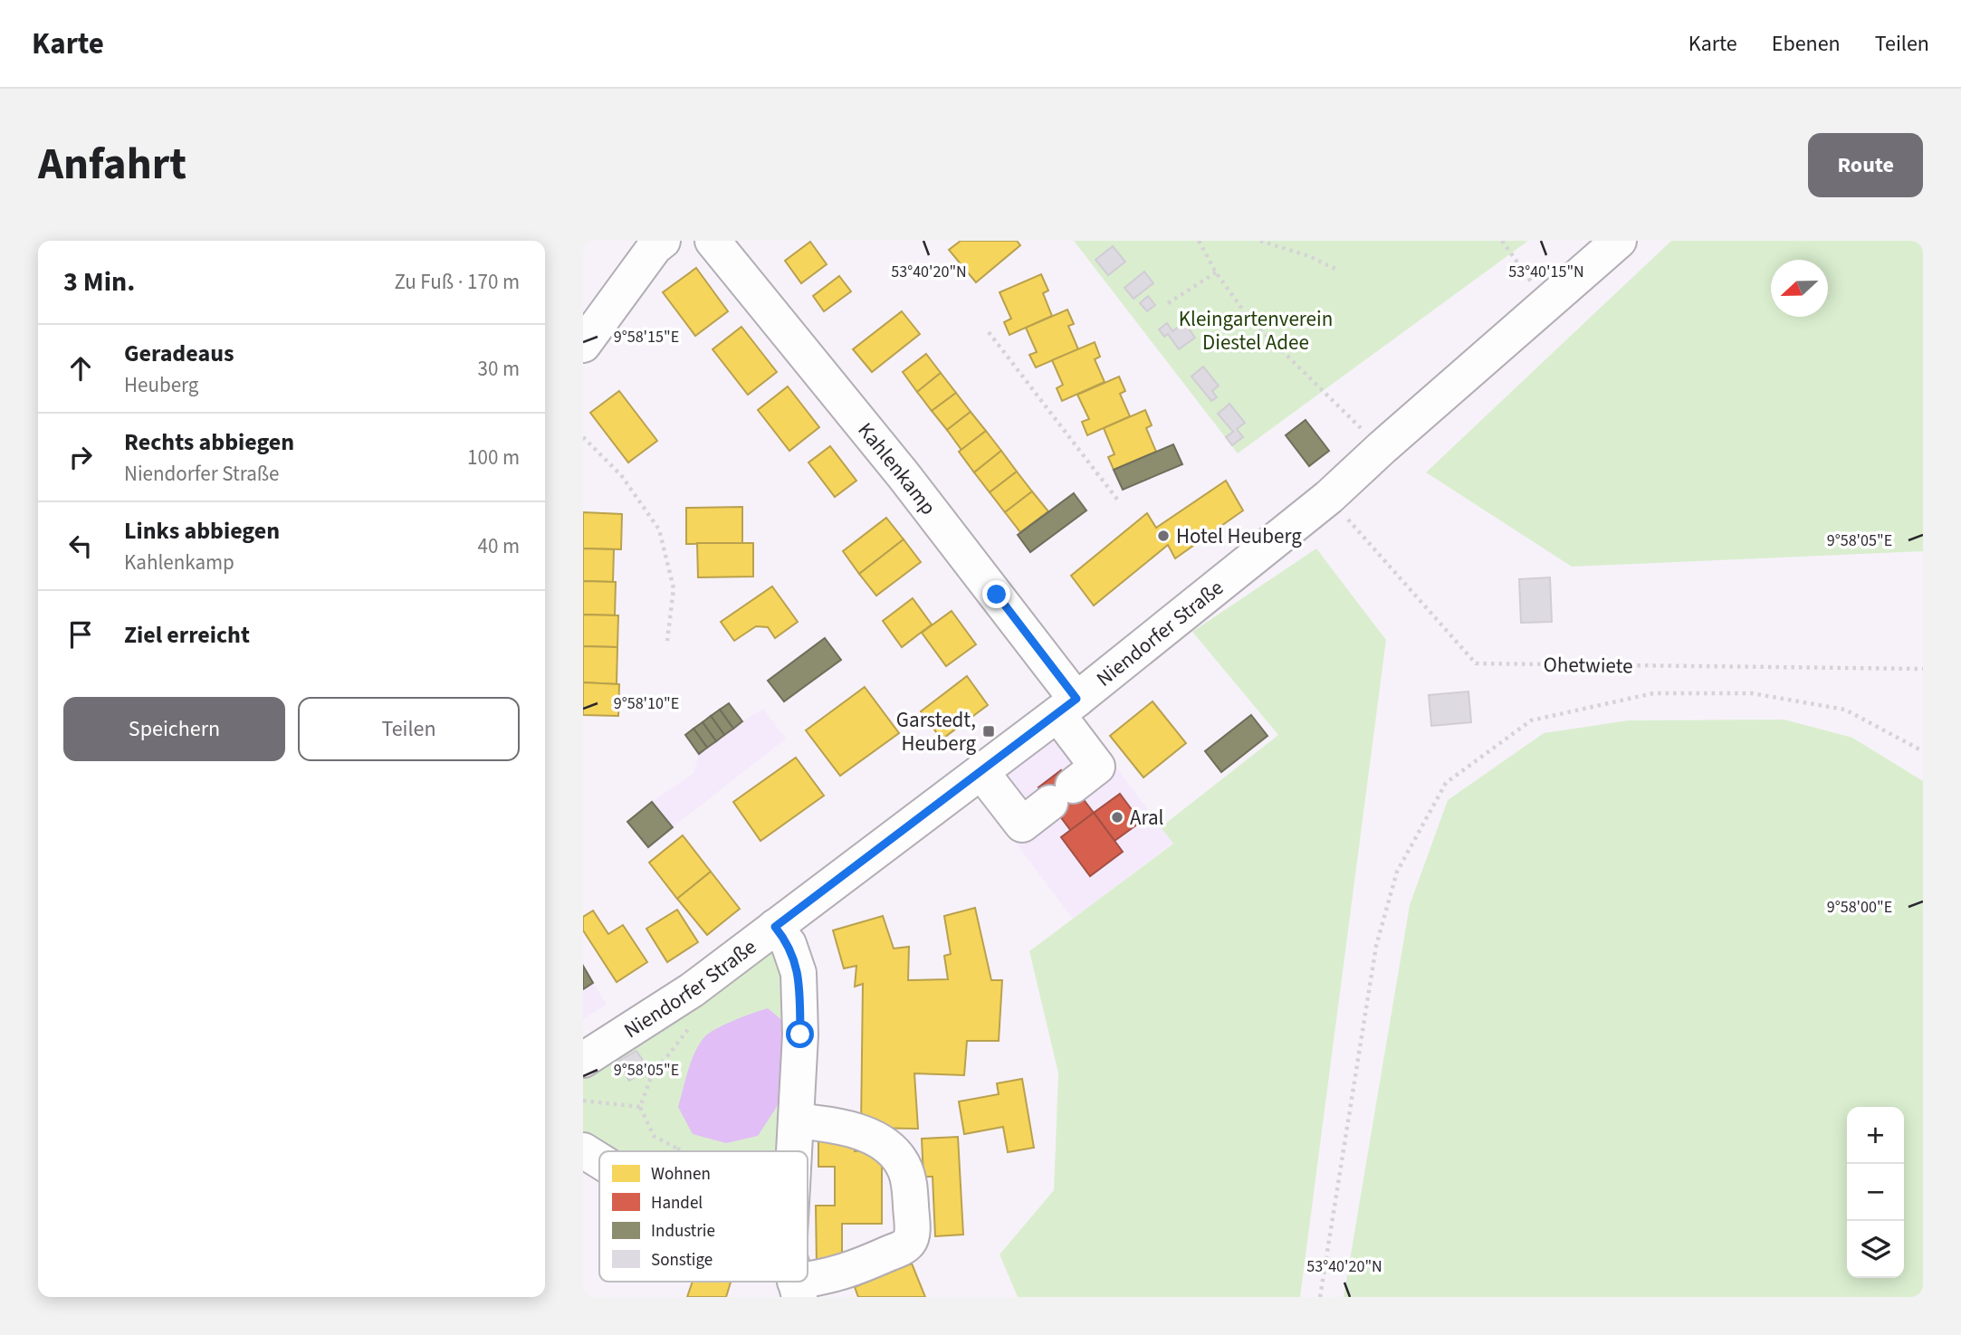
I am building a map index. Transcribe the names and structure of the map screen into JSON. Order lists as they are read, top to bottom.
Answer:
{
  "streets": {
    "main road": ["Kahlenkamp", "Niendorfer Straße"],
    "path": ["Ohetwiete"]
  },
  "crossings": [
    ["Kahlenkamp", "Niendorfer Straße"],
    ["Niendorfer Straße", "Ohetwiete"]
  ],
  "parks": ["Kleingartenverein Diestel Adee"],
  "places": {
    "other": ["Hotel Heuberg", "Aral"],
    "transit": ["Garstedt, Heuberg"]
  },
  "legend": [
    "Wohnen",
    "Handel",
    "Industrie",
    "Sonstige"
  ],
  "north": "left",
  "page": {
    "header": "Karte",
    "nav": ["Karte", "Ebenen", "Teilen"],
    "title": "Anfahrt",
    "buttons": [
      "Route",
      ["Speichern", "Teilen"]
    ],
    "heading": ["3 Min.", "Zu Fuß · 170 m"],
    "list": [
      ["Geradeaus", "Heuberg", "30 m"],
      ["Rechts abbiegen", "Niendorfer Straße", "100 m"],
      ["Links abbiegen", "Kahlenkamp", "40 m"],
      "Ziel erreicht"
    ],
    "map_buttons": ["+", "−"]
  },
  "coordinates": [
    "53°40'20\"N",
    "53°40'15\"N",
    "9°58'15\"E",
    "9°58'05\"E",
    "9°58'10\"E",
    "9°58'00\"E"
  ]
}
